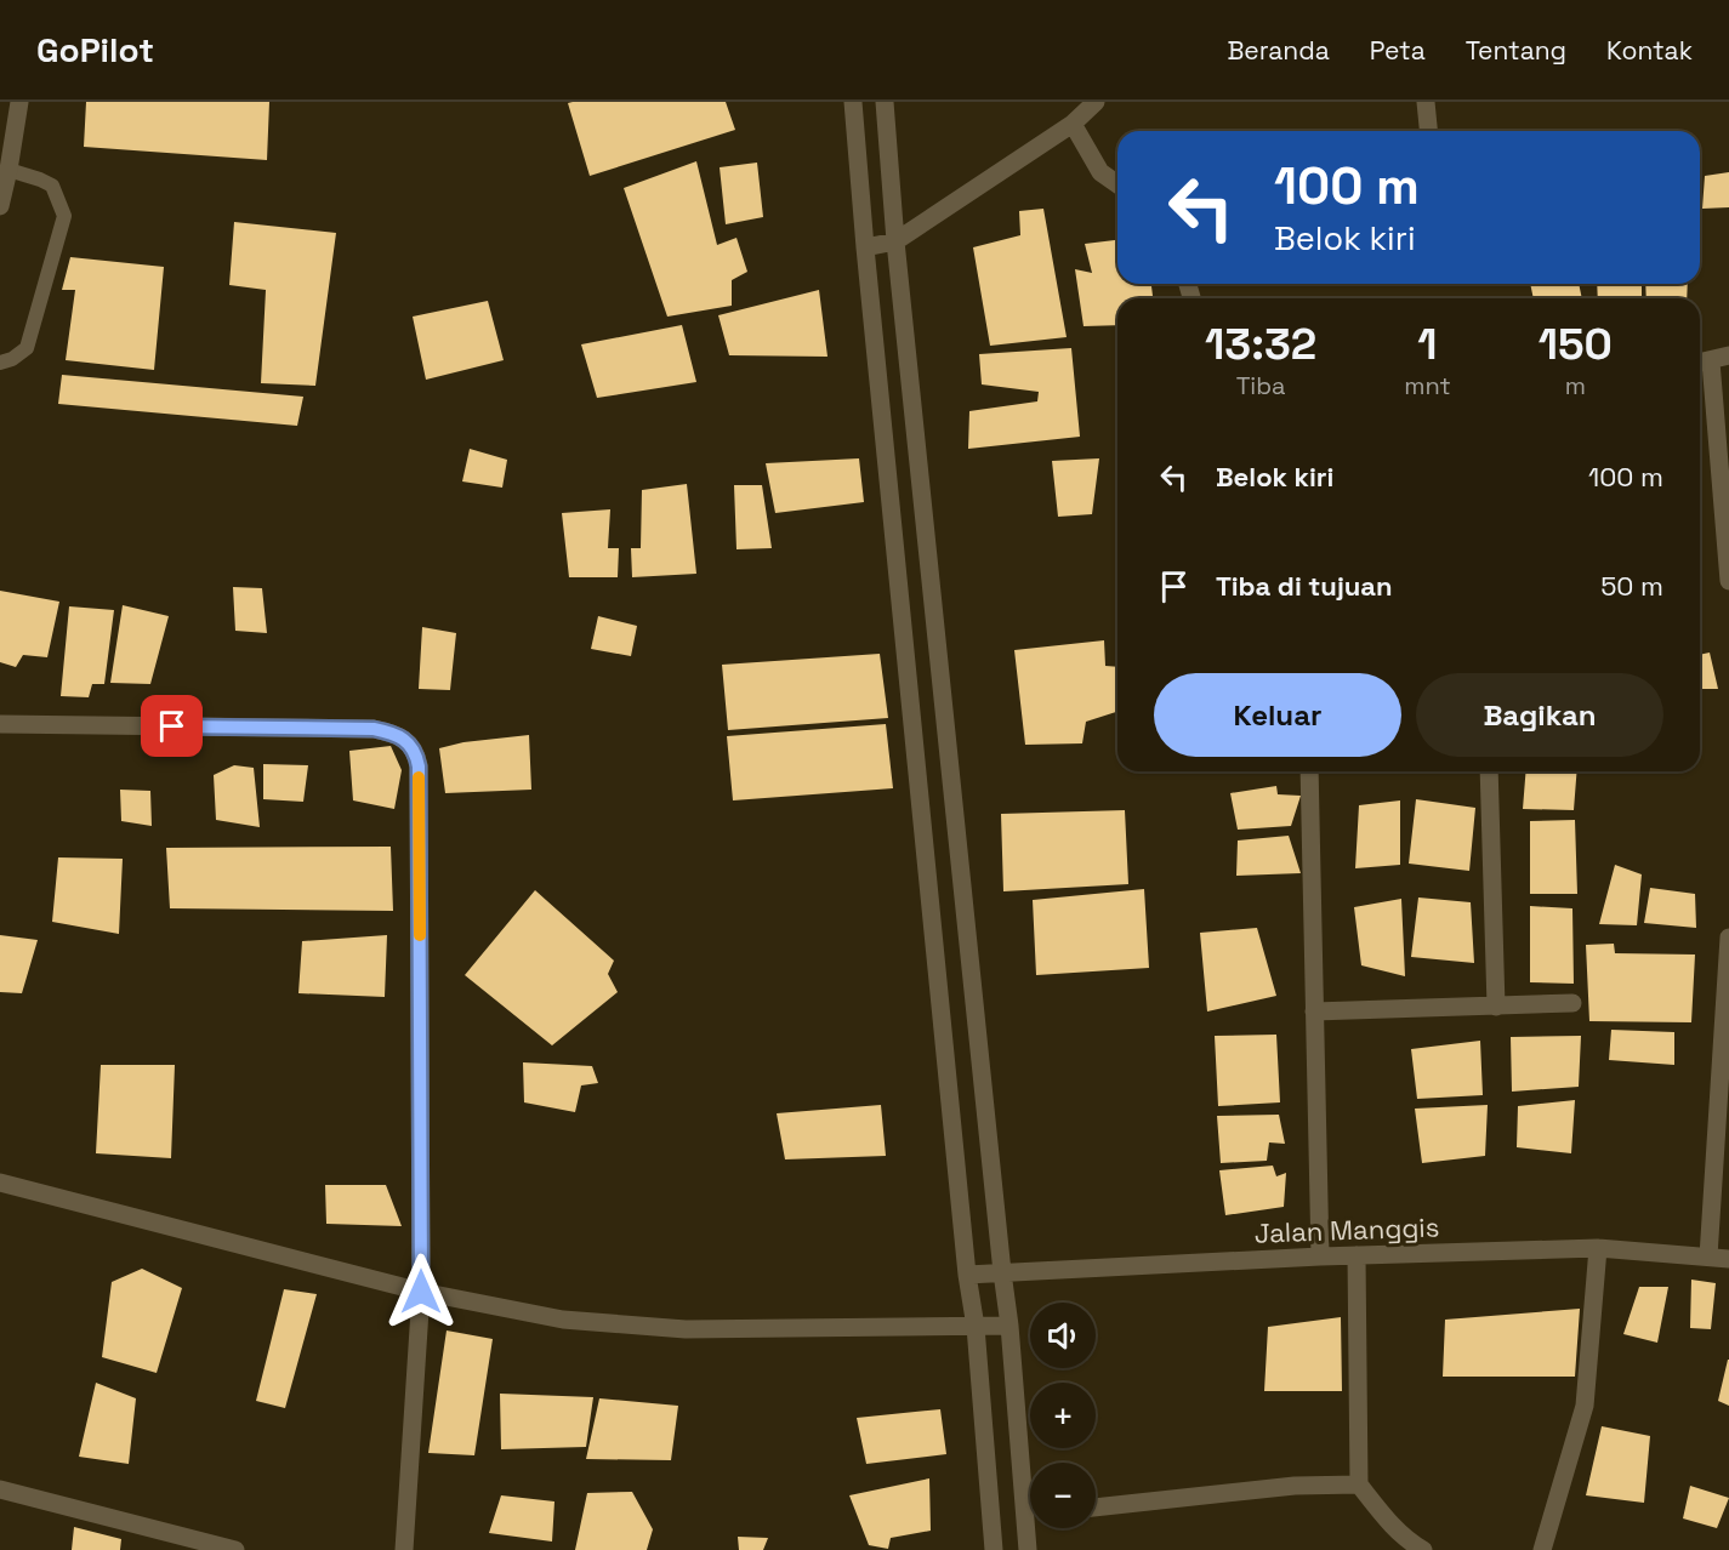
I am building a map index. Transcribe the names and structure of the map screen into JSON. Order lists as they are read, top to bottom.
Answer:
{
  "streets": {
    "street": ["Jalan Manggis"]
  },
  "page": {
    "header": "GoPilot",
    "nav": [
      "Beranda",
      "Peta",
      "Tentang",
      "Kontak"
    ],
    "turn": ["100 m", "Belok kiri"],
    "eta": [
      "13:32",
      "Tiba",
      "1",
      "mnt",
      "150",
      "m"
    ],
    "list": [
      {
        "name": "Belok kiri",
        "value": "100 m"
      },
      {
        "name": "Tiba di tujuan",
        "value": "50 m"
      }
    ],
    "buttons": ["Keluar", "Bagikan"],
    "map_buttons": ["+", "−"]
  }
}
